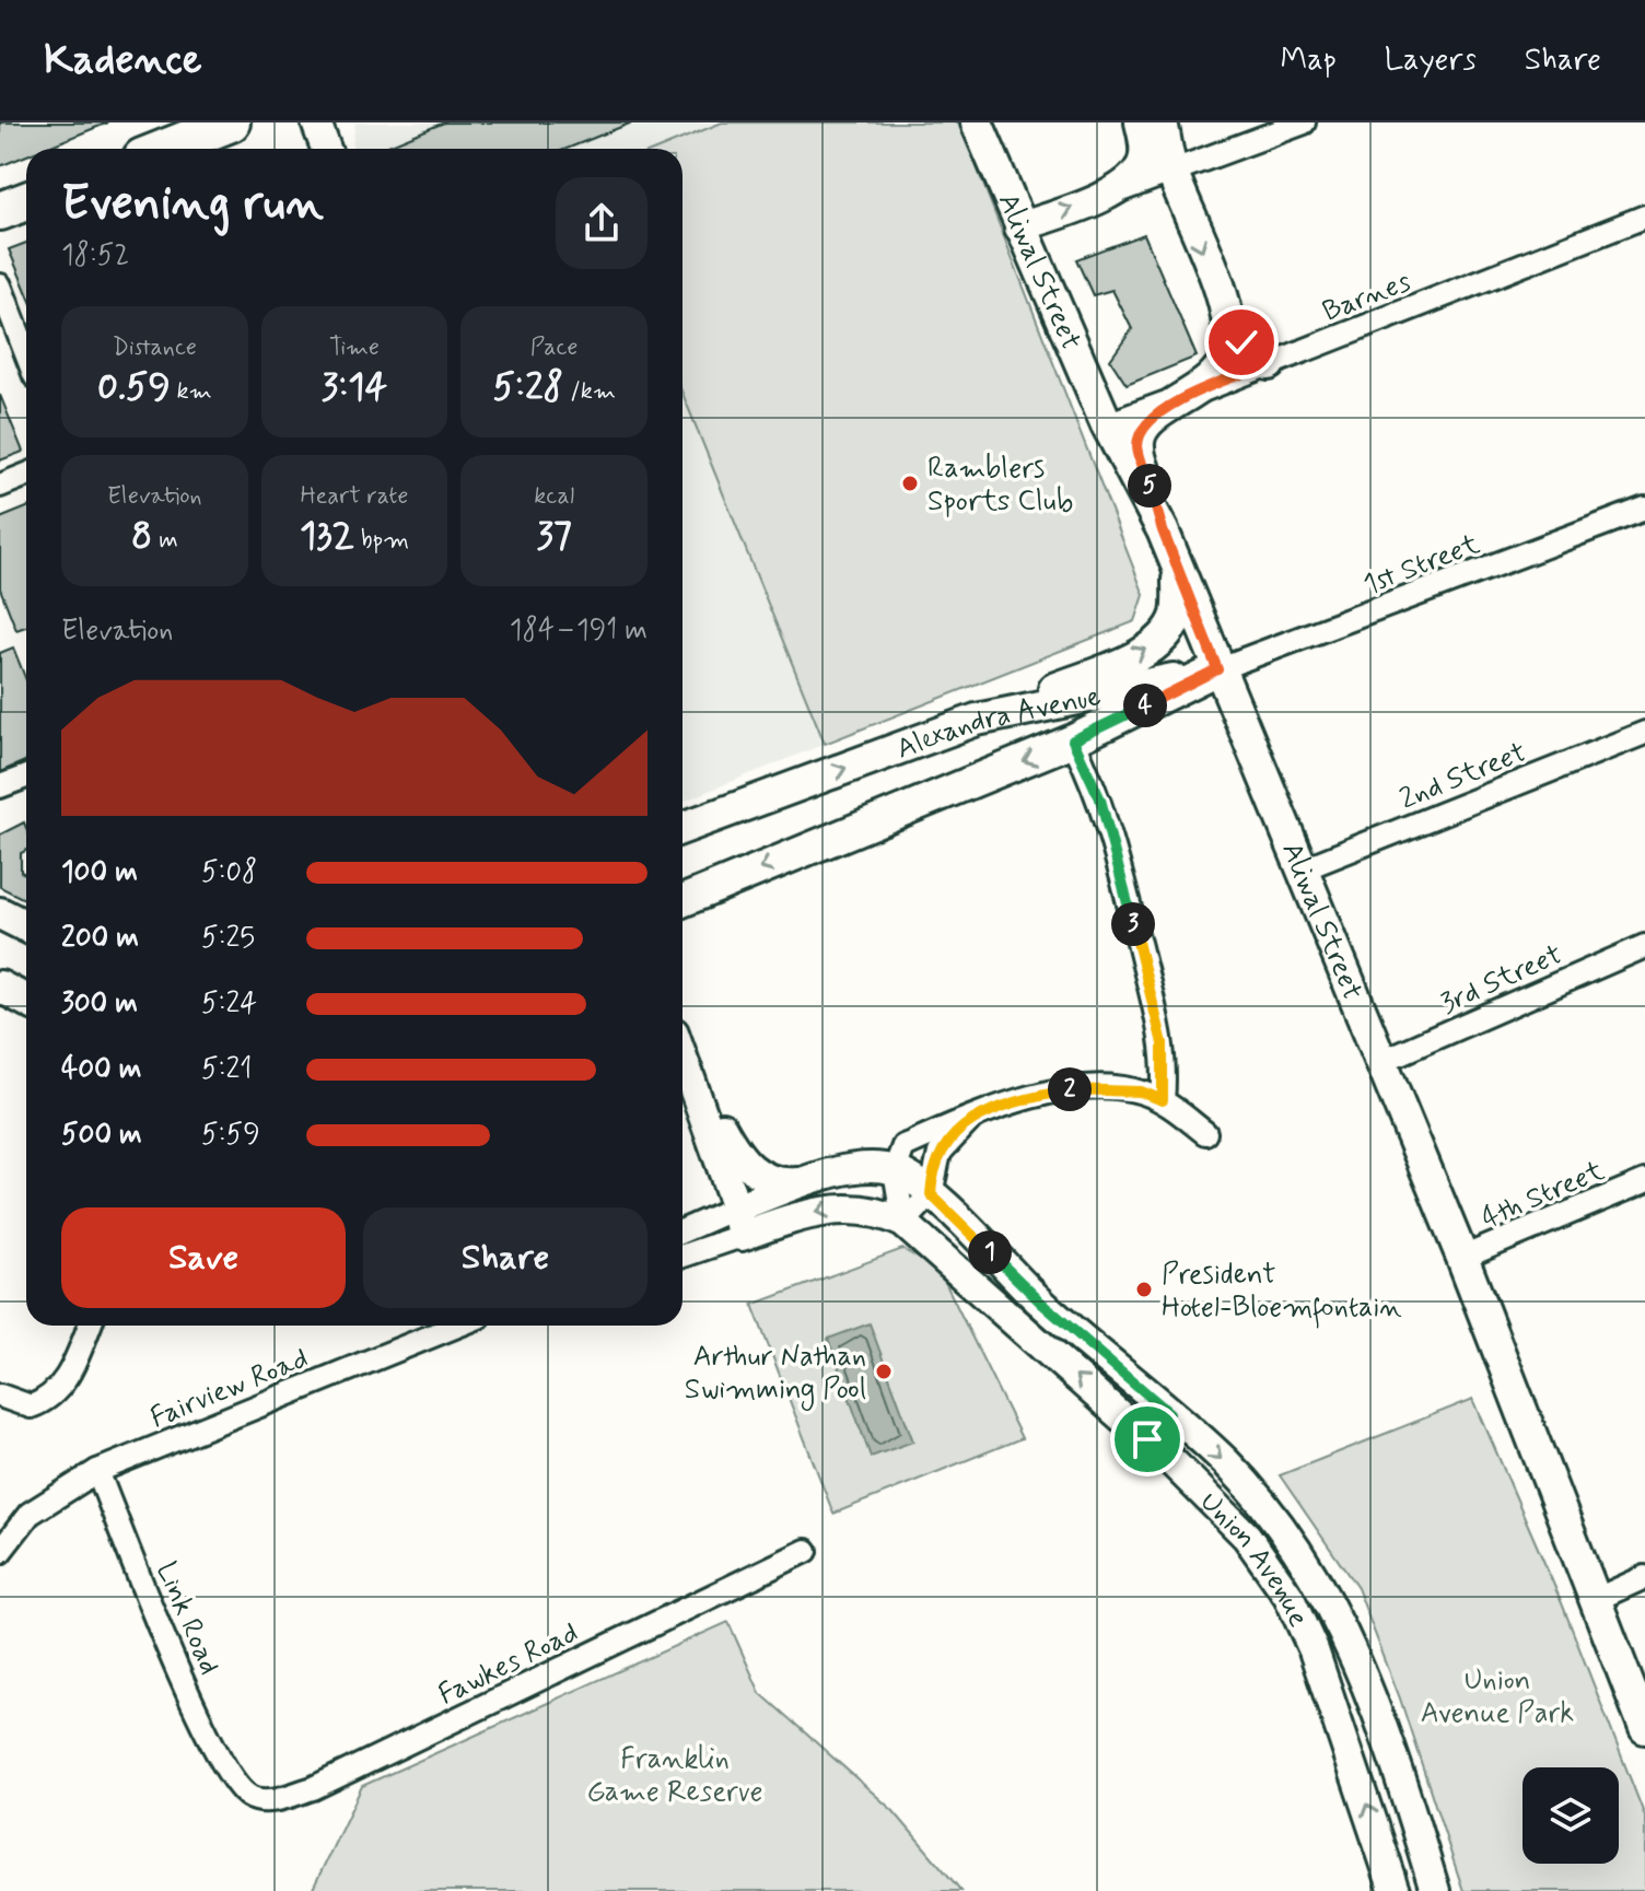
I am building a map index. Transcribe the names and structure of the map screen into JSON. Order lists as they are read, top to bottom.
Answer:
{
  "streets": {
    "main road": ["Aliwal Street", "Alexandra Avenue"],
    "street": [
      "Barnes",
      "1st Street",
      "2nd Street",
      "3rd Street",
      "4th Street",
      "Fairview Road",
      "Union Avenue",
      "Link Road",
      "Fawkes Road"
    ]
  },
  "crossings": [
    ["Aliwal Street", "Barnes"],
    ["Aliwal Street", "1st Street"],
    ["Aliwal Street", "Alexandra Avenue"],
    ["Aliwal Street", "2nd Street"],
    ["Aliwal Street", "3rd Street"],
    ["Aliwal Street", "4th Street"],
    ["1st Street", "Alexandra Avenue"],
    ["Fairview Road", "Link Road"],
    ["Link Road", "Fawkes Road"]
  ],
  "parks": ["Union Avenue Park", "Franklin Game Reserve"],
  "places": ["Ramblers Sports Club", "President Hotel-Bloemfontain", "Arthur Nathan Swimming Pool"],
  "page": {
    "header": "Kadence",
    "nav": ["Map", "Layers", "Share"],
    "heading": ["Evening run", "18:52"],
    "stats": [
      ["Distance", "0.59 km"],
      ["Time", "3:14"],
      ["Pace", "5:28 /km"],
      ["Elevation", "8 m"],
      ["Heart rate", "132 bpm"],
      ["kcal", "37"]
    ],
    "pins": [
      "5",
      "4",
      "3",
      "2",
      "1"
    ],
    "chart": ["Elevation", "184–191 m"],
    "list": [
      {
        "name": "100 m",
        "note": "5:08"
      },
      {
        "name": "200 m",
        "note": "5:25"
      },
      {
        "name": "300 m",
        "note": "5:24"
      },
      {
        "name": "400 m",
        "note": "5:21"
      },
      {
        "name": "500 m",
        "note": "5:59"
      }
    ],
    "buttons": ["Save", "Share"]
  }
}
